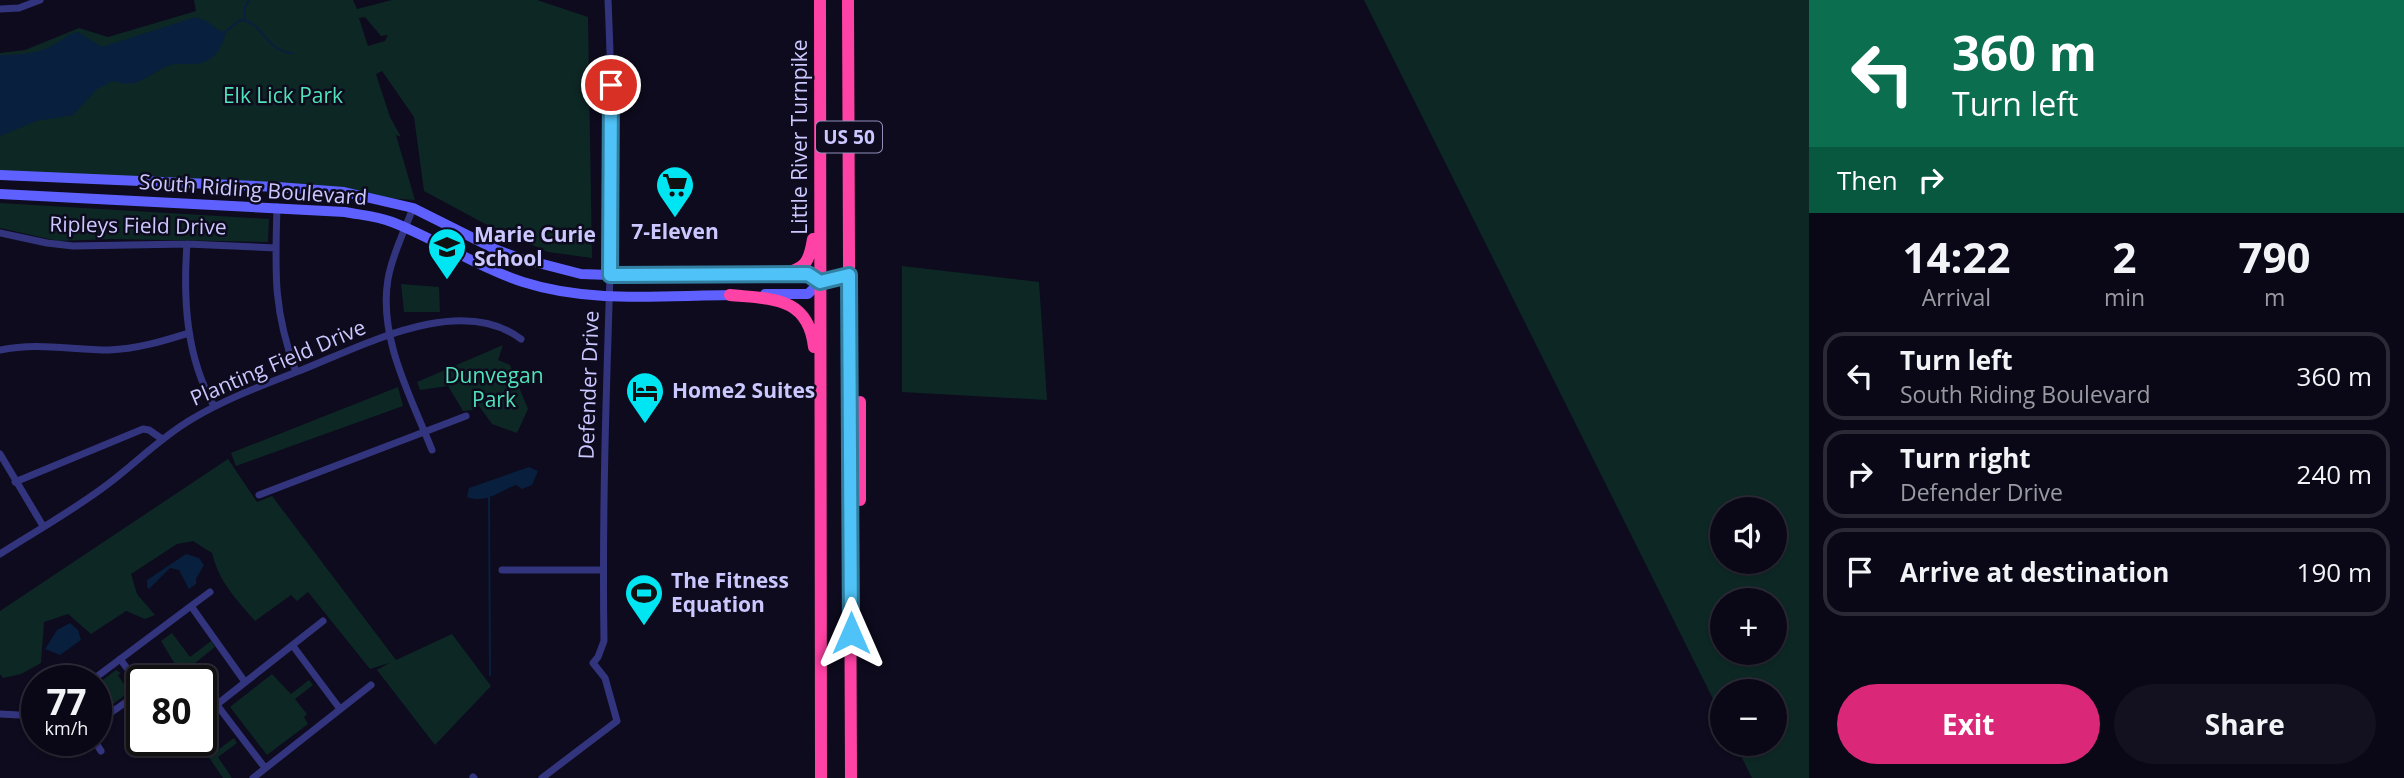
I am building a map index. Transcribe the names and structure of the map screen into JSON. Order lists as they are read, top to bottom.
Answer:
{
  "streets": {
    "highway": ["Little River Turnpike", "US 50"],
    "street": [
      "South Riding Boulevard",
      "Ripleys Field Drive",
      "Planting Field Drive",
      "Defender Drive"
    ]
  },
  "crossings": [
    ["Little River Turnpike", "South Riding Boulevard"],
    ["US 50", "South Riding Boulevard"],
    ["South Riding Boulevard", "Defender Drive"]
  ],
  "parks": ["Elk Lick Park", "Dunvegan Park"],
  "places": {
    "supermarket": ["7-Eleven"],
    "school or university": ["Marie Curie School"],
    "hotel": ["Home2 Suites"],
    "sports": ["The Fitness Equation"]
  },
  "page": {
    "turn": ["360 m", "Turn left"],
    "then": "Then",
    "eta": [
      "14:22",
      "Arrival",
      "2",
      "min",
      "790",
      "m"
    ],
    "list": [
      {
        "name": "Turn left",
        "note": "South Riding Boulevard",
        "value": "360 m"
      },
      {
        "name": "Turn right",
        "note": "Defender Drive",
        "value": "240 m"
      },
      {
        "name": "Arrive at destination",
        "value": "190 m"
      }
    ],
    "map_buttons": ["+", "−"],
    "speed": "77 km/h",
    "limit": "80",
    "buttons": ["Exit", "Share"]
  }
}
